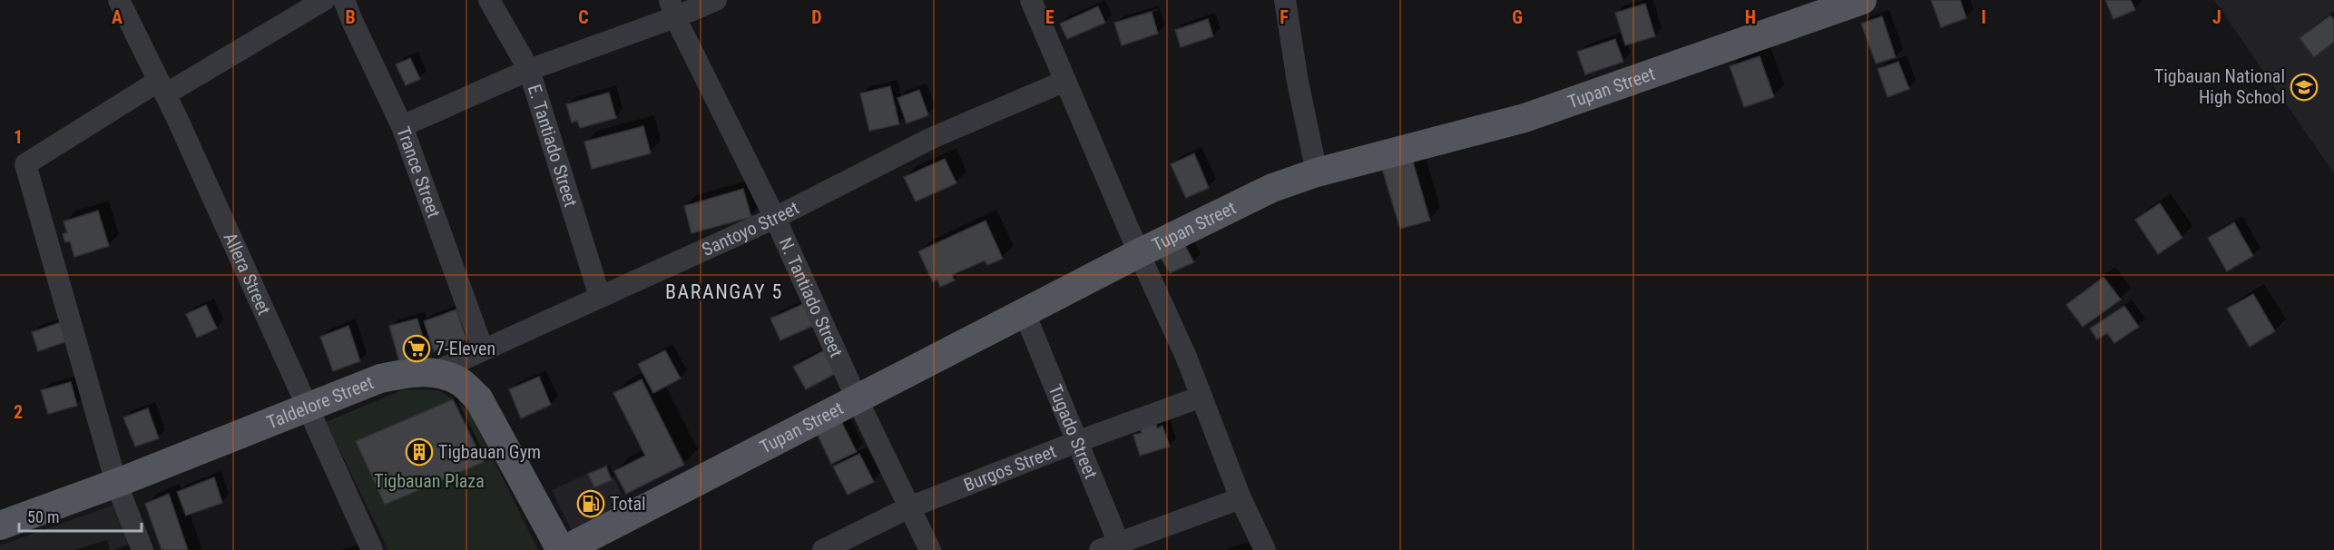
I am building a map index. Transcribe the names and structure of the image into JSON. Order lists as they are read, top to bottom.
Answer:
{
  "streets": {
    "main road": ["Tupan Street", "Taldelore Street"],
    "street": [
      "E. Tantiado Street",
      "Trance Street",
      "Santoyo Street",
      "Allera Street",
      "N. Tantiado Street",
      "Tugado Street",
      "Burgos Street"
    ]
  },
  "crossings": [
    ["Tupan Street", "N. Tantiado Street"],
    ["Tupan Street", "Taldelore Street"],
    ["Tupan Street", "Tugado Street"],
    ["E. Tantiado Street", "Santoyo Street"],
    ["Trance Street", "Santoyo Street"],
    ["Santoyo Street", "N. Tantiado Street"],
    ["Santoyo Street", "Taldelore Street"],
    ["Allera Street", "Taldelore Street"],
    ["N. Tantiado Street", "Burgos Street"],
    ["Tugado Street", "Burgos Street"]
  ],
  "districts": ["BARANGAY 5"],
  "parks": ["Tigbauan Plaza"],
  "places": {
    "school or university": ["Tigbauan National High School"],
    "supermarket": ["7-Eleven"],
    "building": ["Tigbauan Gym"],
    "fuel station": ["Total"]
  },
  "scale_bar": "50 m",
  "grid": {
    "columns": [
      "A",
      "B",
      "C",
      "D",
      "E",
      "F",
      "G",
      "H",
      "I",
      "J"
    ],
    "rows": ["1", "2"]
  }
}
